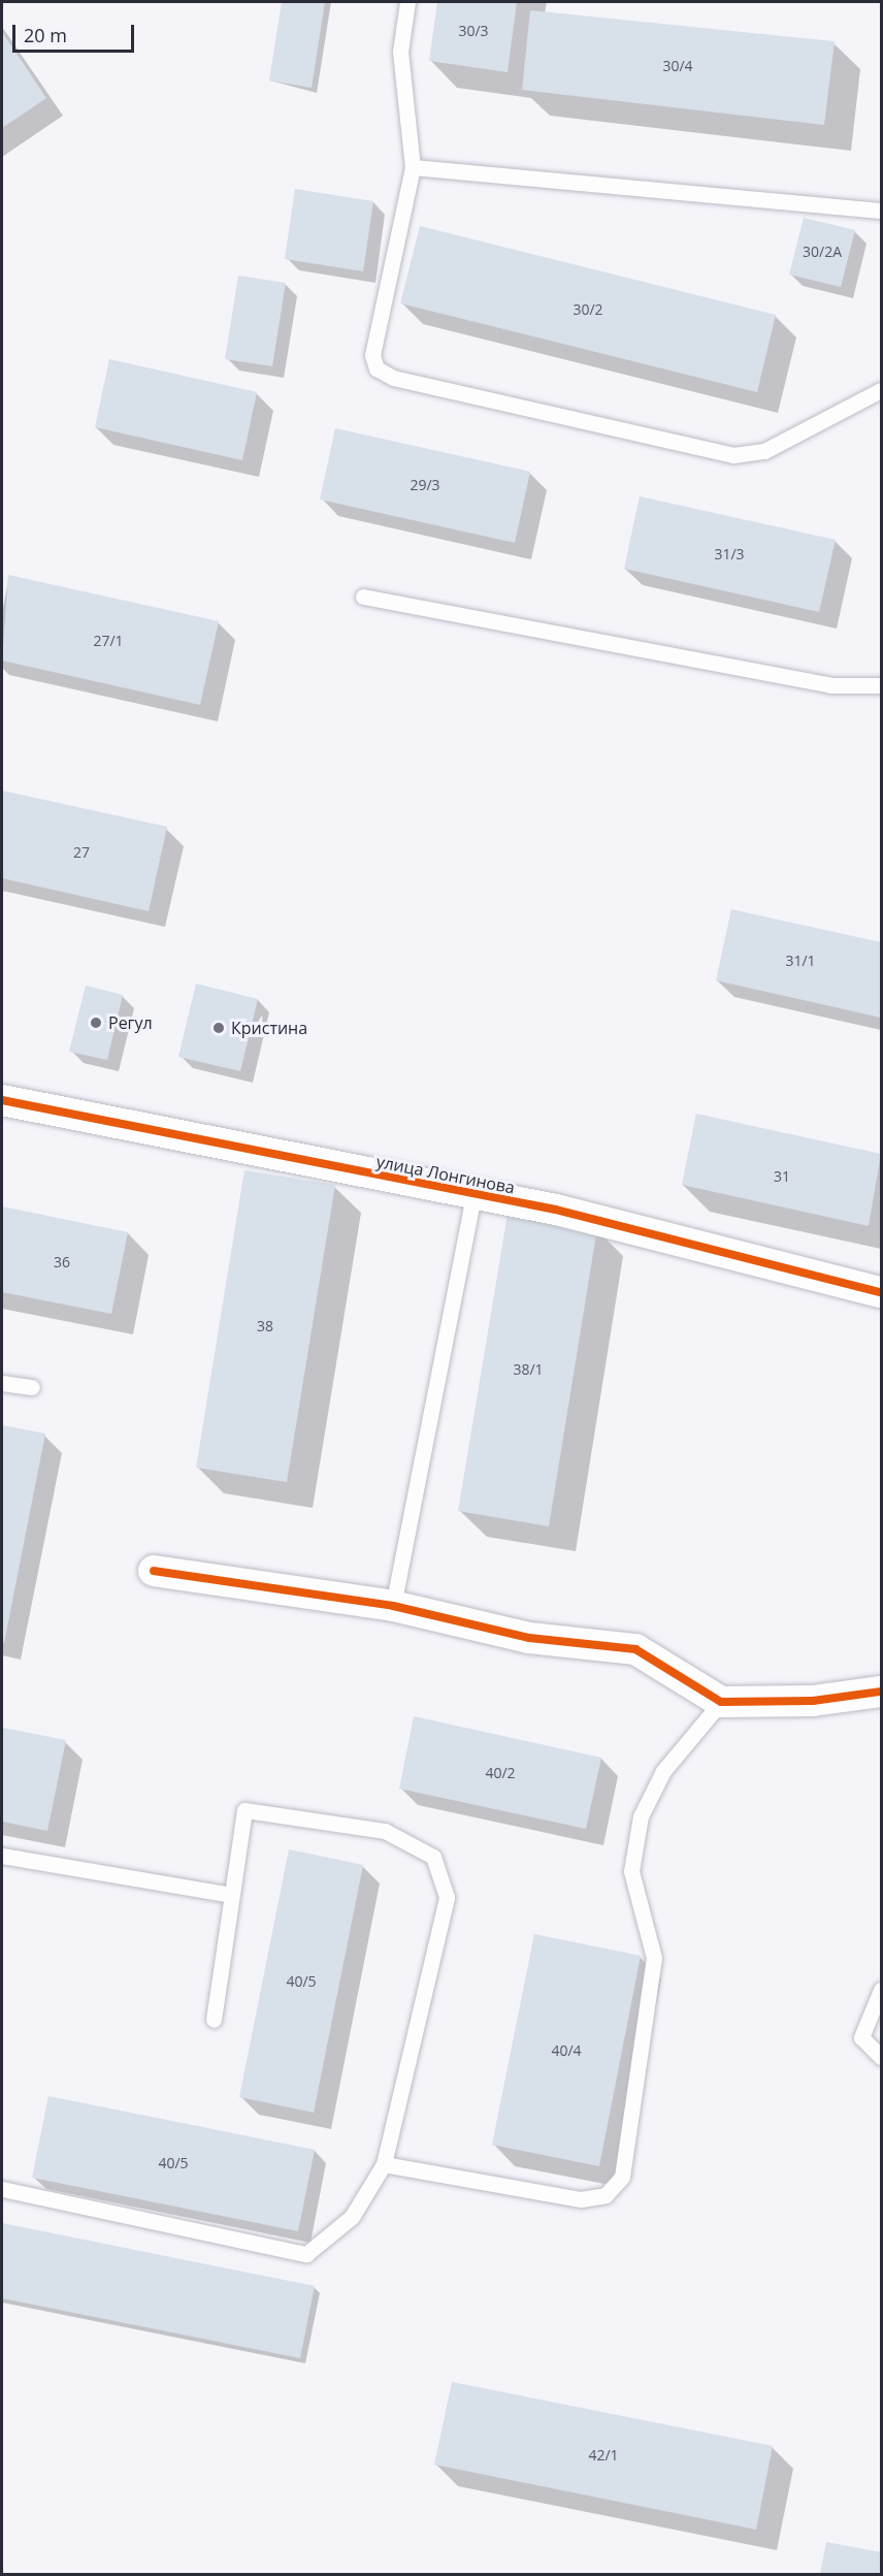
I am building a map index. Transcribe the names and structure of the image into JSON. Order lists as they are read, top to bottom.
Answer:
{
  "streets": {
    "street": ["улица Лонгинова"]
  },
  "places": ["Регул", "Кристина"],
  "house_numbers": [
    "30/3",
    "30/4",
    "30/2А",
    "30/2",
    "29/3",
    "31/3",
    "27/1",
    "27",
    "31/1",
    "31",
    "36",
    "38",
    "38/1",
    "40/2",
    "40/5",
    "40/4",
    "40/5",
    "42/1"
  ],
  "scale_bar": "20 m"
}
